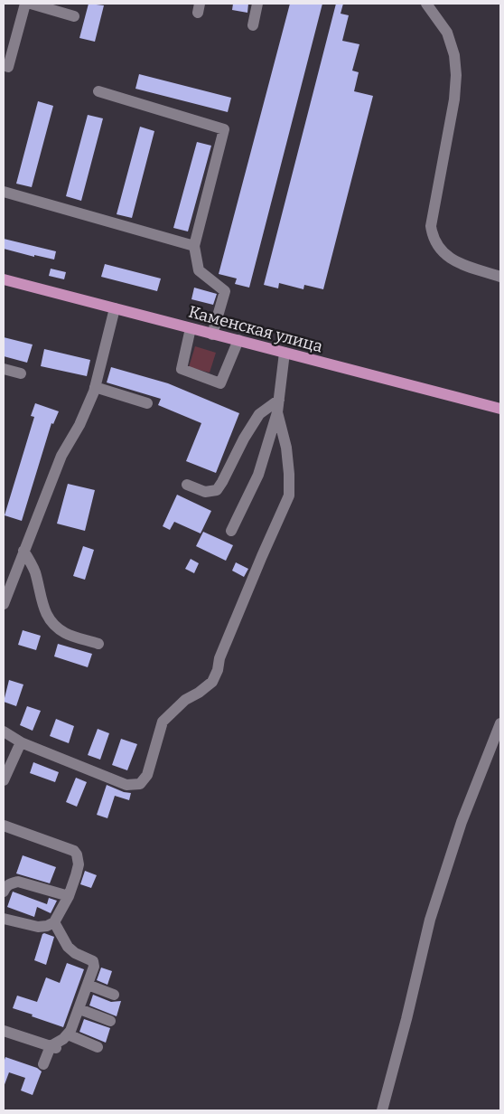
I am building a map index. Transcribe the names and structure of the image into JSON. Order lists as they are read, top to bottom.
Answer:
{
  "streets": {
    "main road": ["Каменская улица"]
  }
}
